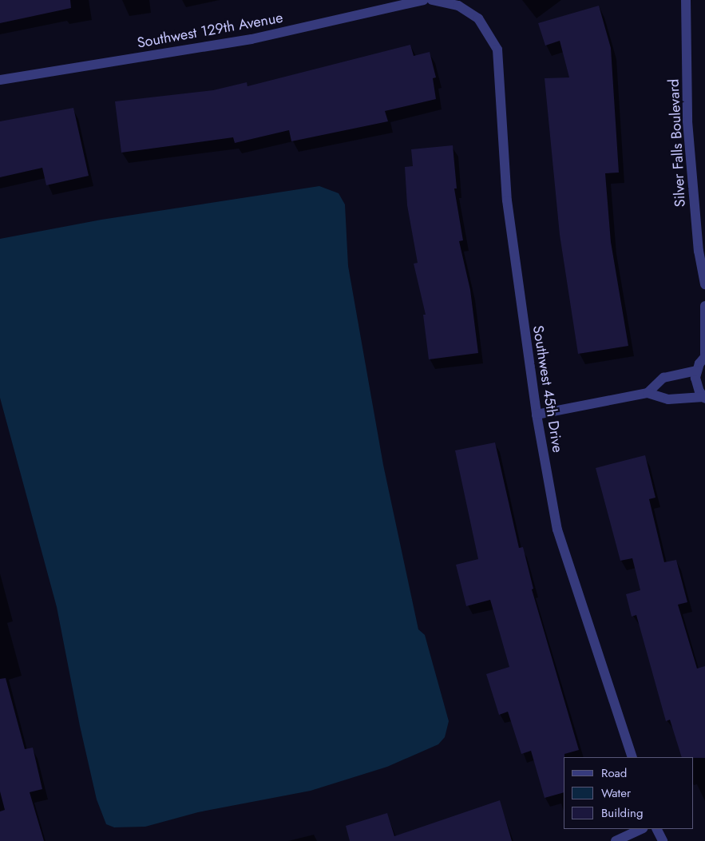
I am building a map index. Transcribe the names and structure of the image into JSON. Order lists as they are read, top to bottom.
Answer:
{
  "streets": {
    "street": ["Southwest 129th Avenue", "Silver Falls Boulevard", "Southwest 45th Drive"]
  },
  "legend": ["Road", "Water", "Building"]
}
